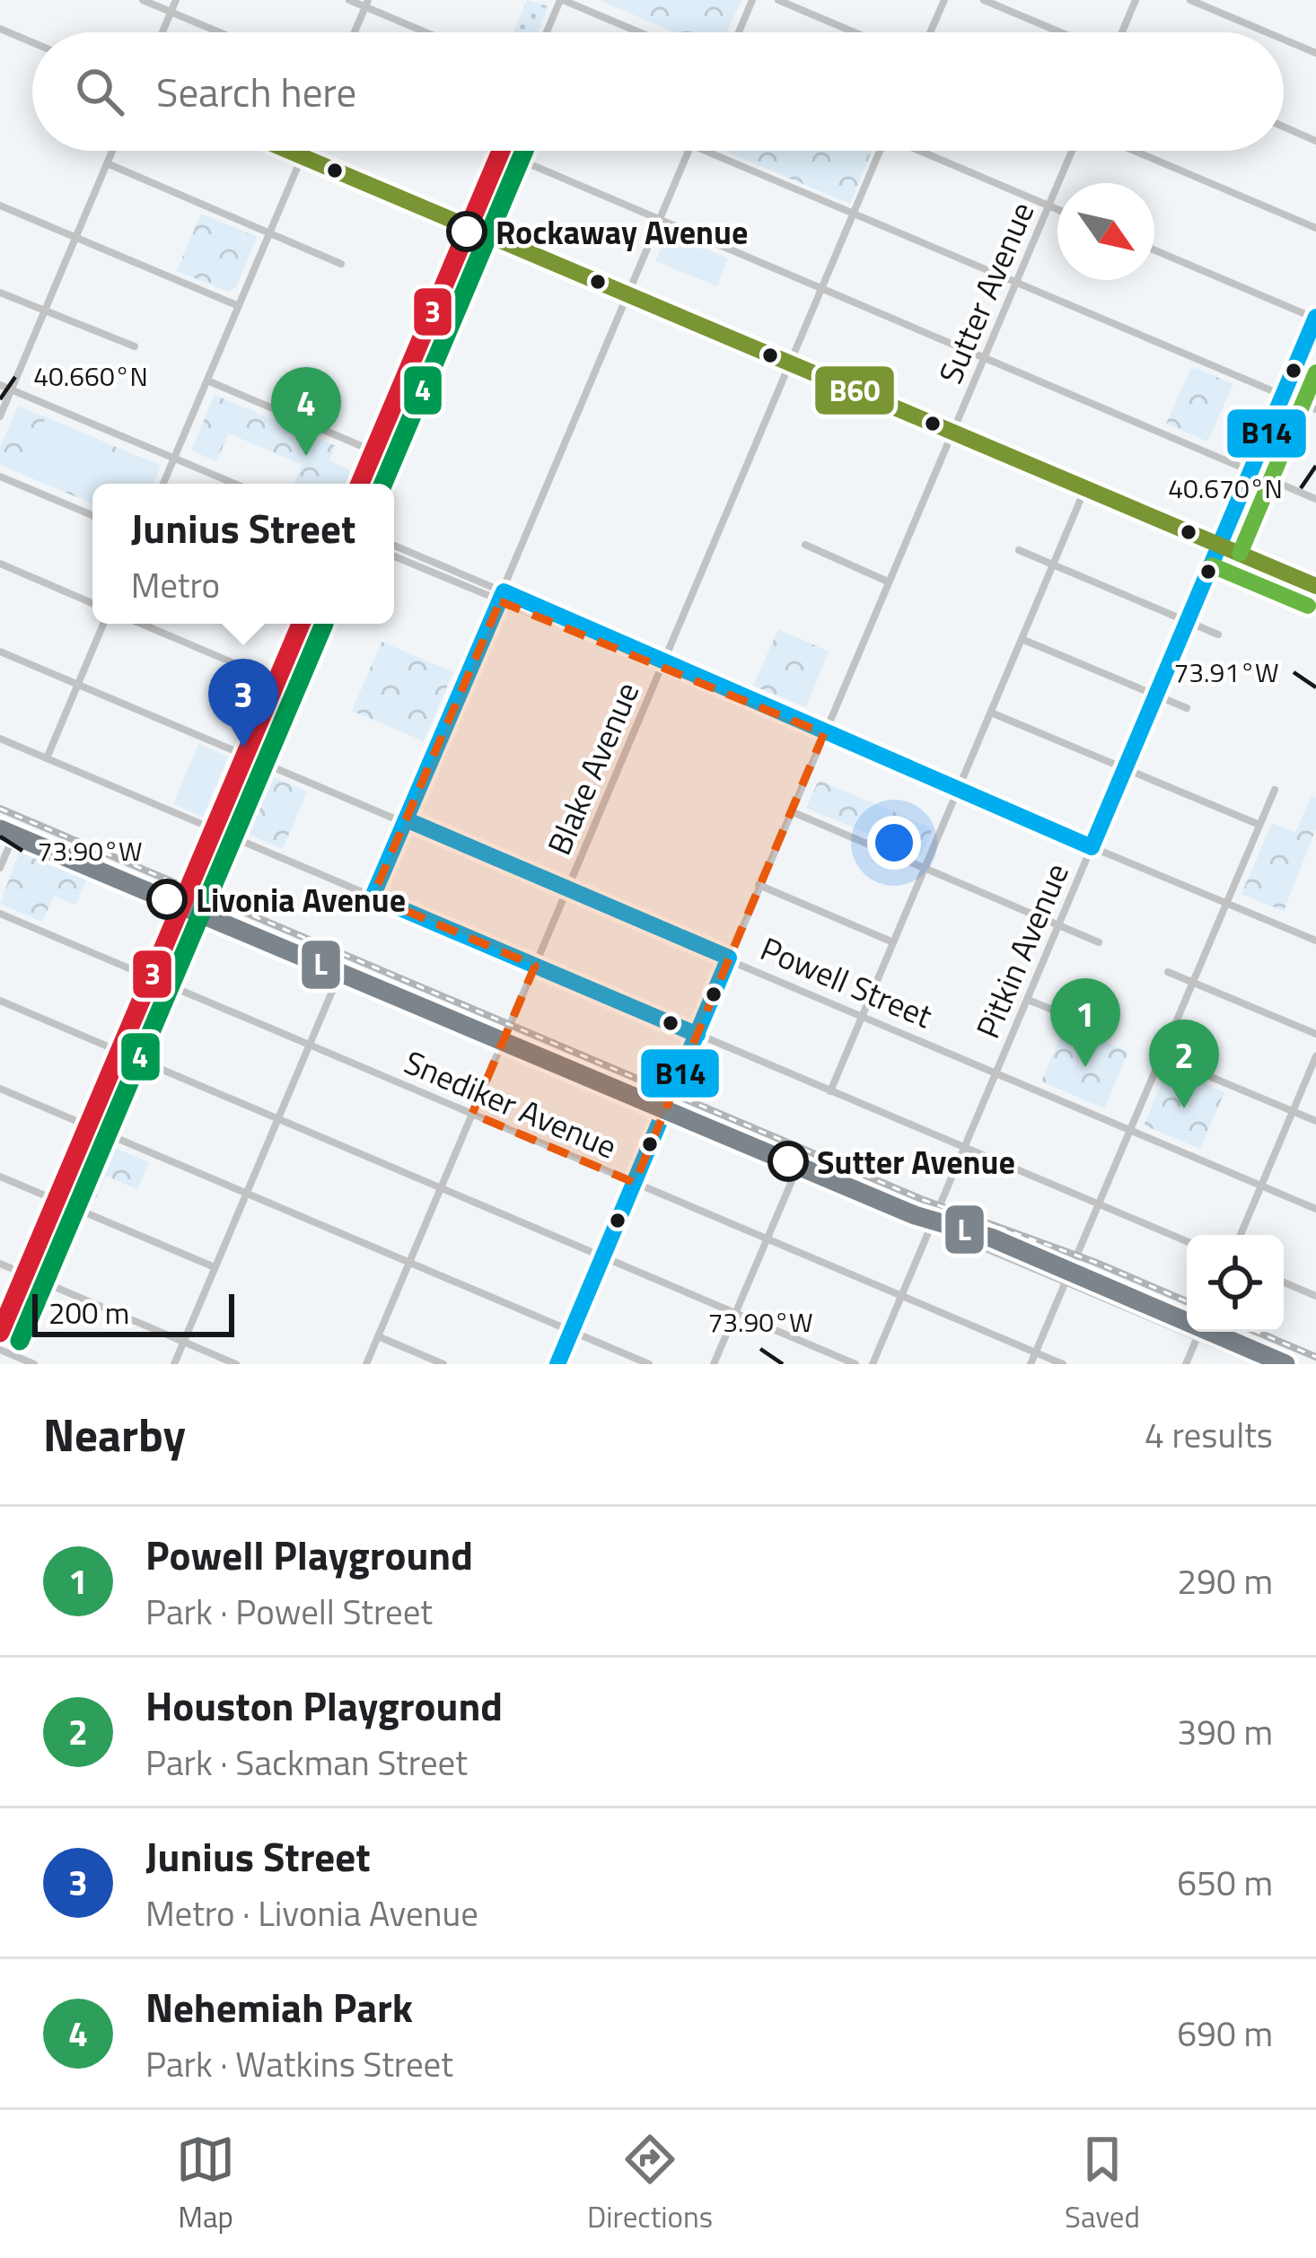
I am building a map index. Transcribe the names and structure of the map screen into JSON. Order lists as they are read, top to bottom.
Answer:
{
  "streets": {
    "street": [
      "Sutter Avenue",
      "Blake Avenue",
      "Pitkin Avenue",
      "Powell Street",
      "Snediker Avenue"
    ]
  },
  "crossings": [
    ["Sutter Avenue", "Powell Street"],
    ["Sutter Avenue", "Snediker Avenue"],
    ["Blake Avenue", "Powell Street"],
    ["Blake Avenue", "Snediker Avenue"],
    ["Pitkin Avenue", "Powell Street"],
    ["Pitkin Avenue", "Snediker Avenue"]
  ],
  "places": ["Rockaway Avenue", "Livonia Avenue", "Sutter Avenue"],
  "lines": [
    "transit line 3",
    "metro line 4",
    "transit line B60",
    "transit line B14",
    "transit line L"
  ],
  "scale_bar": "200 m",
  "north": "bottom right",
  "page": {
    "search": "Search here",
    "pins": [
      "4",
      "3",
      "1",
      "2"
    ],
    "popup": ["Junius Street", "Metro"],
    "scale": "200 m",
    "heading": ["Nearby", "4 results"],
    "list": [
      {
        "mark": "1",
        "name": "Powell Playground",
        "note": "Park · Powell Street",
        "value": "290 m"
      },
      {
        "mark": "2",
        "name": "Houston Playground",
        "note": "Park · Sackman Street",
        "value": "390 m"
      },
      {
        "mark": "3",
        "name": "Junius Street",
        "note": "Metro · Livonia Avenue",
        "value": "650 m"
      },
      {
        "mark": "4",
        "name": "Nehemiah Park",
        "note": "Park · Watkins Street",
        "value": "690 m"
      }
    ],
    "nav": ["Map", "Directions", "Saved"]
  },
  "coordinates": [
    "40.660°N",
    "40.670°N",
    "73.91°W",
    "73.90°W"
  ]
}
